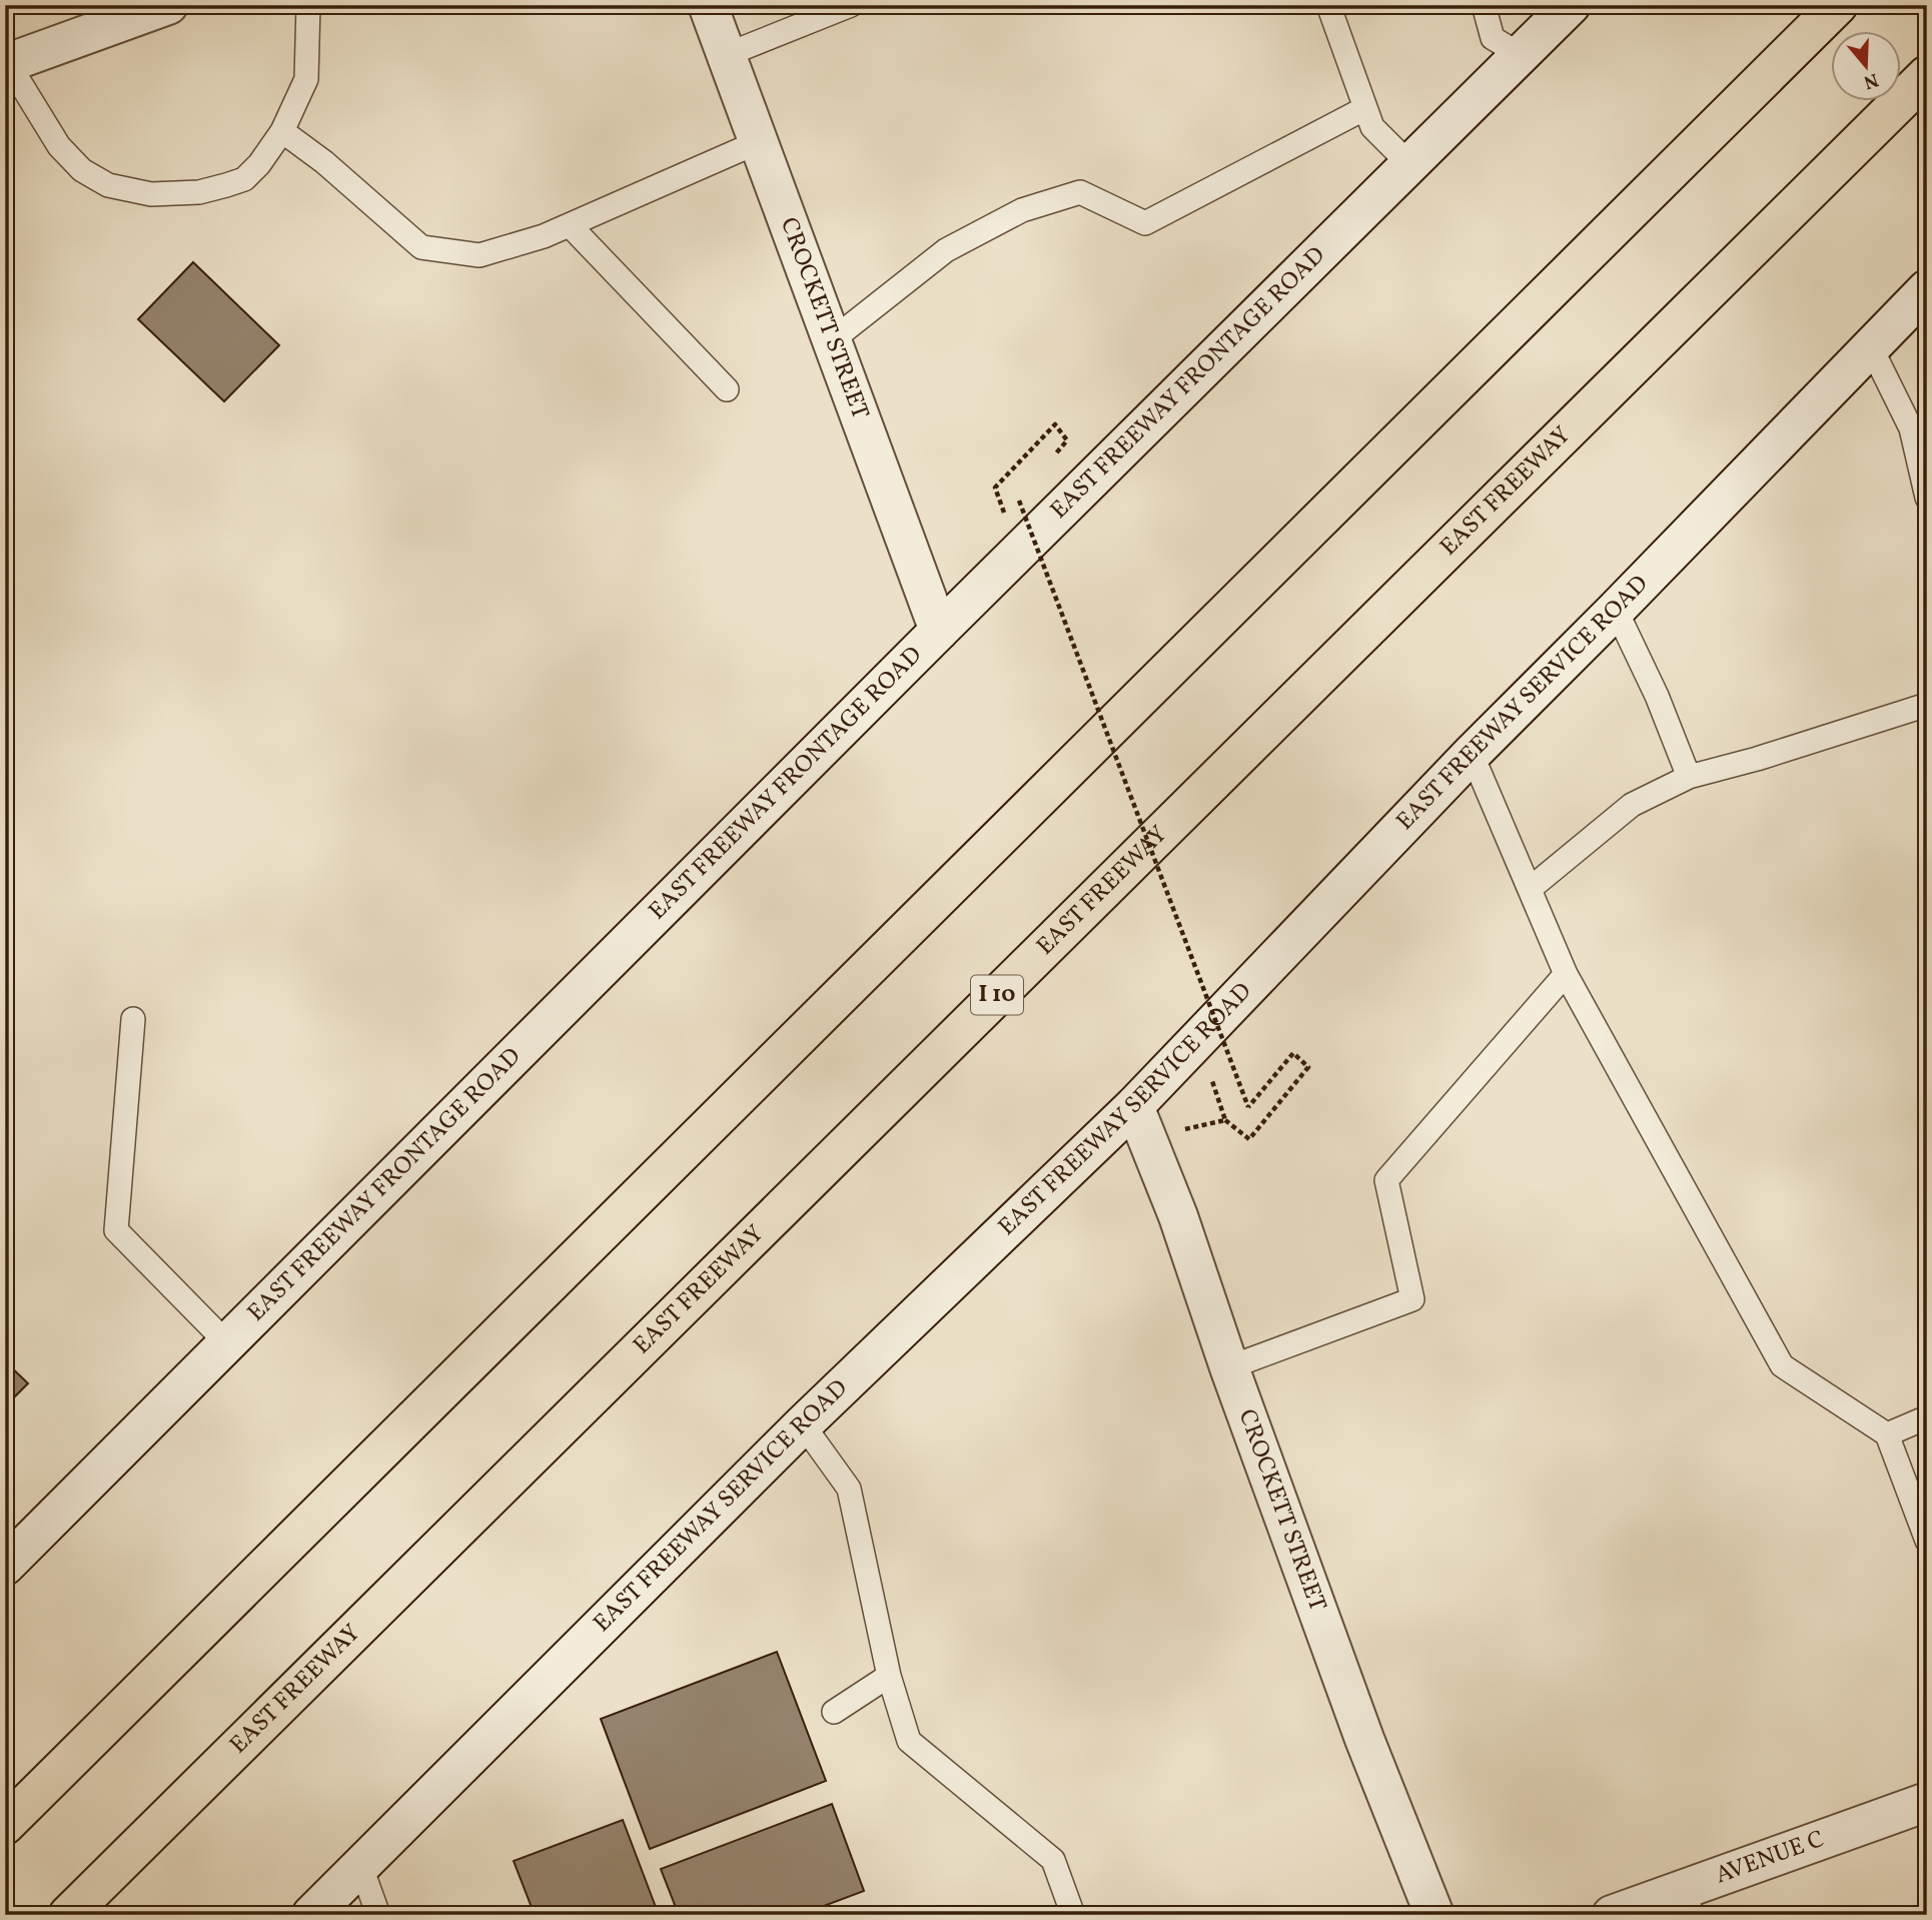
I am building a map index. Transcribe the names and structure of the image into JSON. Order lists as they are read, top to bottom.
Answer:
{
  "streets": {
    "highway": ["EAST FREEWAY", "I 10"],
    "main road": [
      "CROCKETT STREET",
      "EAST FREEWAY FRONTAGE ROAD",
      "EAST FREEWAY SERVICE ROAD",
      "AVENUE C"
    ]
  },
  "crossings": [
    ["CROCKETT STREET", "EAST FREEWAY FRONTAGE ROAD"],
    ["CROCKETT STREET", "EAST FREEWAY SERVICE ROAD"]
  ],
  "north": "bottom"
}
